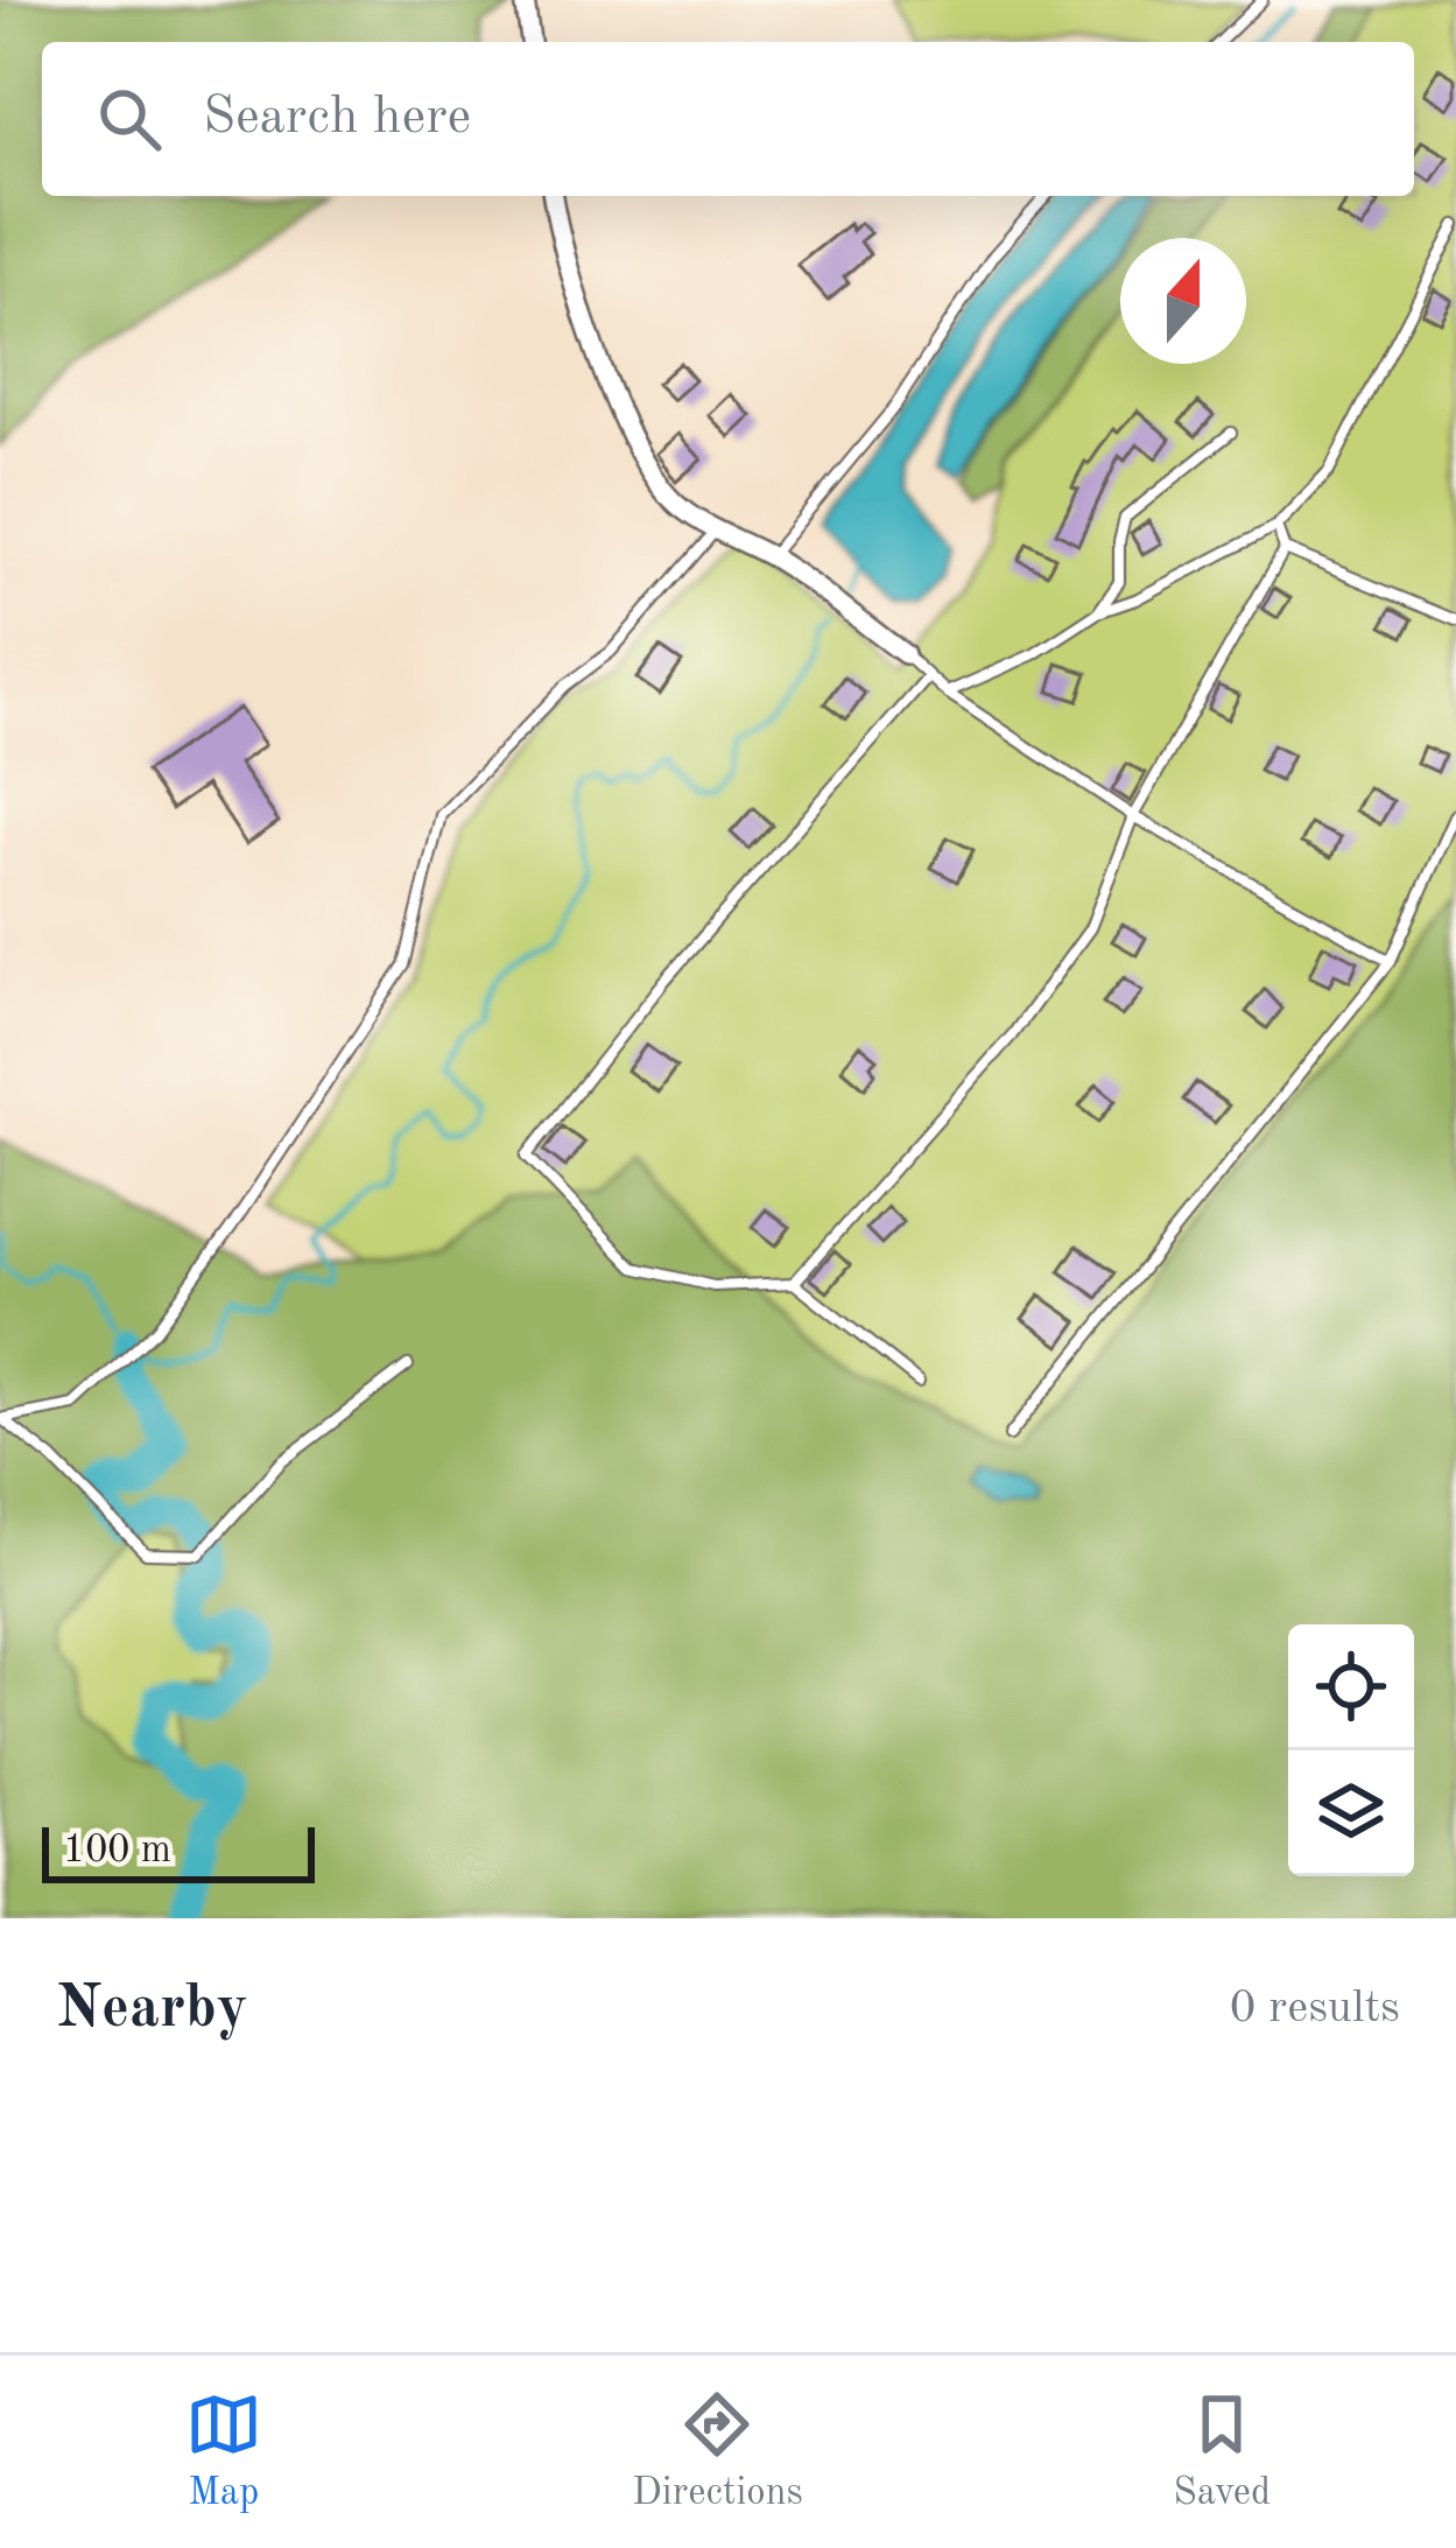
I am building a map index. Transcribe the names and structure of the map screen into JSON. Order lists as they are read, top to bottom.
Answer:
{
  "scale_bar": "100 m",
  "north": "top",
  "page": {
    "search": "Search here",
    "scale": "100 m",
    "heading": ["Nearby", "0 results"],
    "nav": ["Map", "Directions", "Saved"]
  }
}
